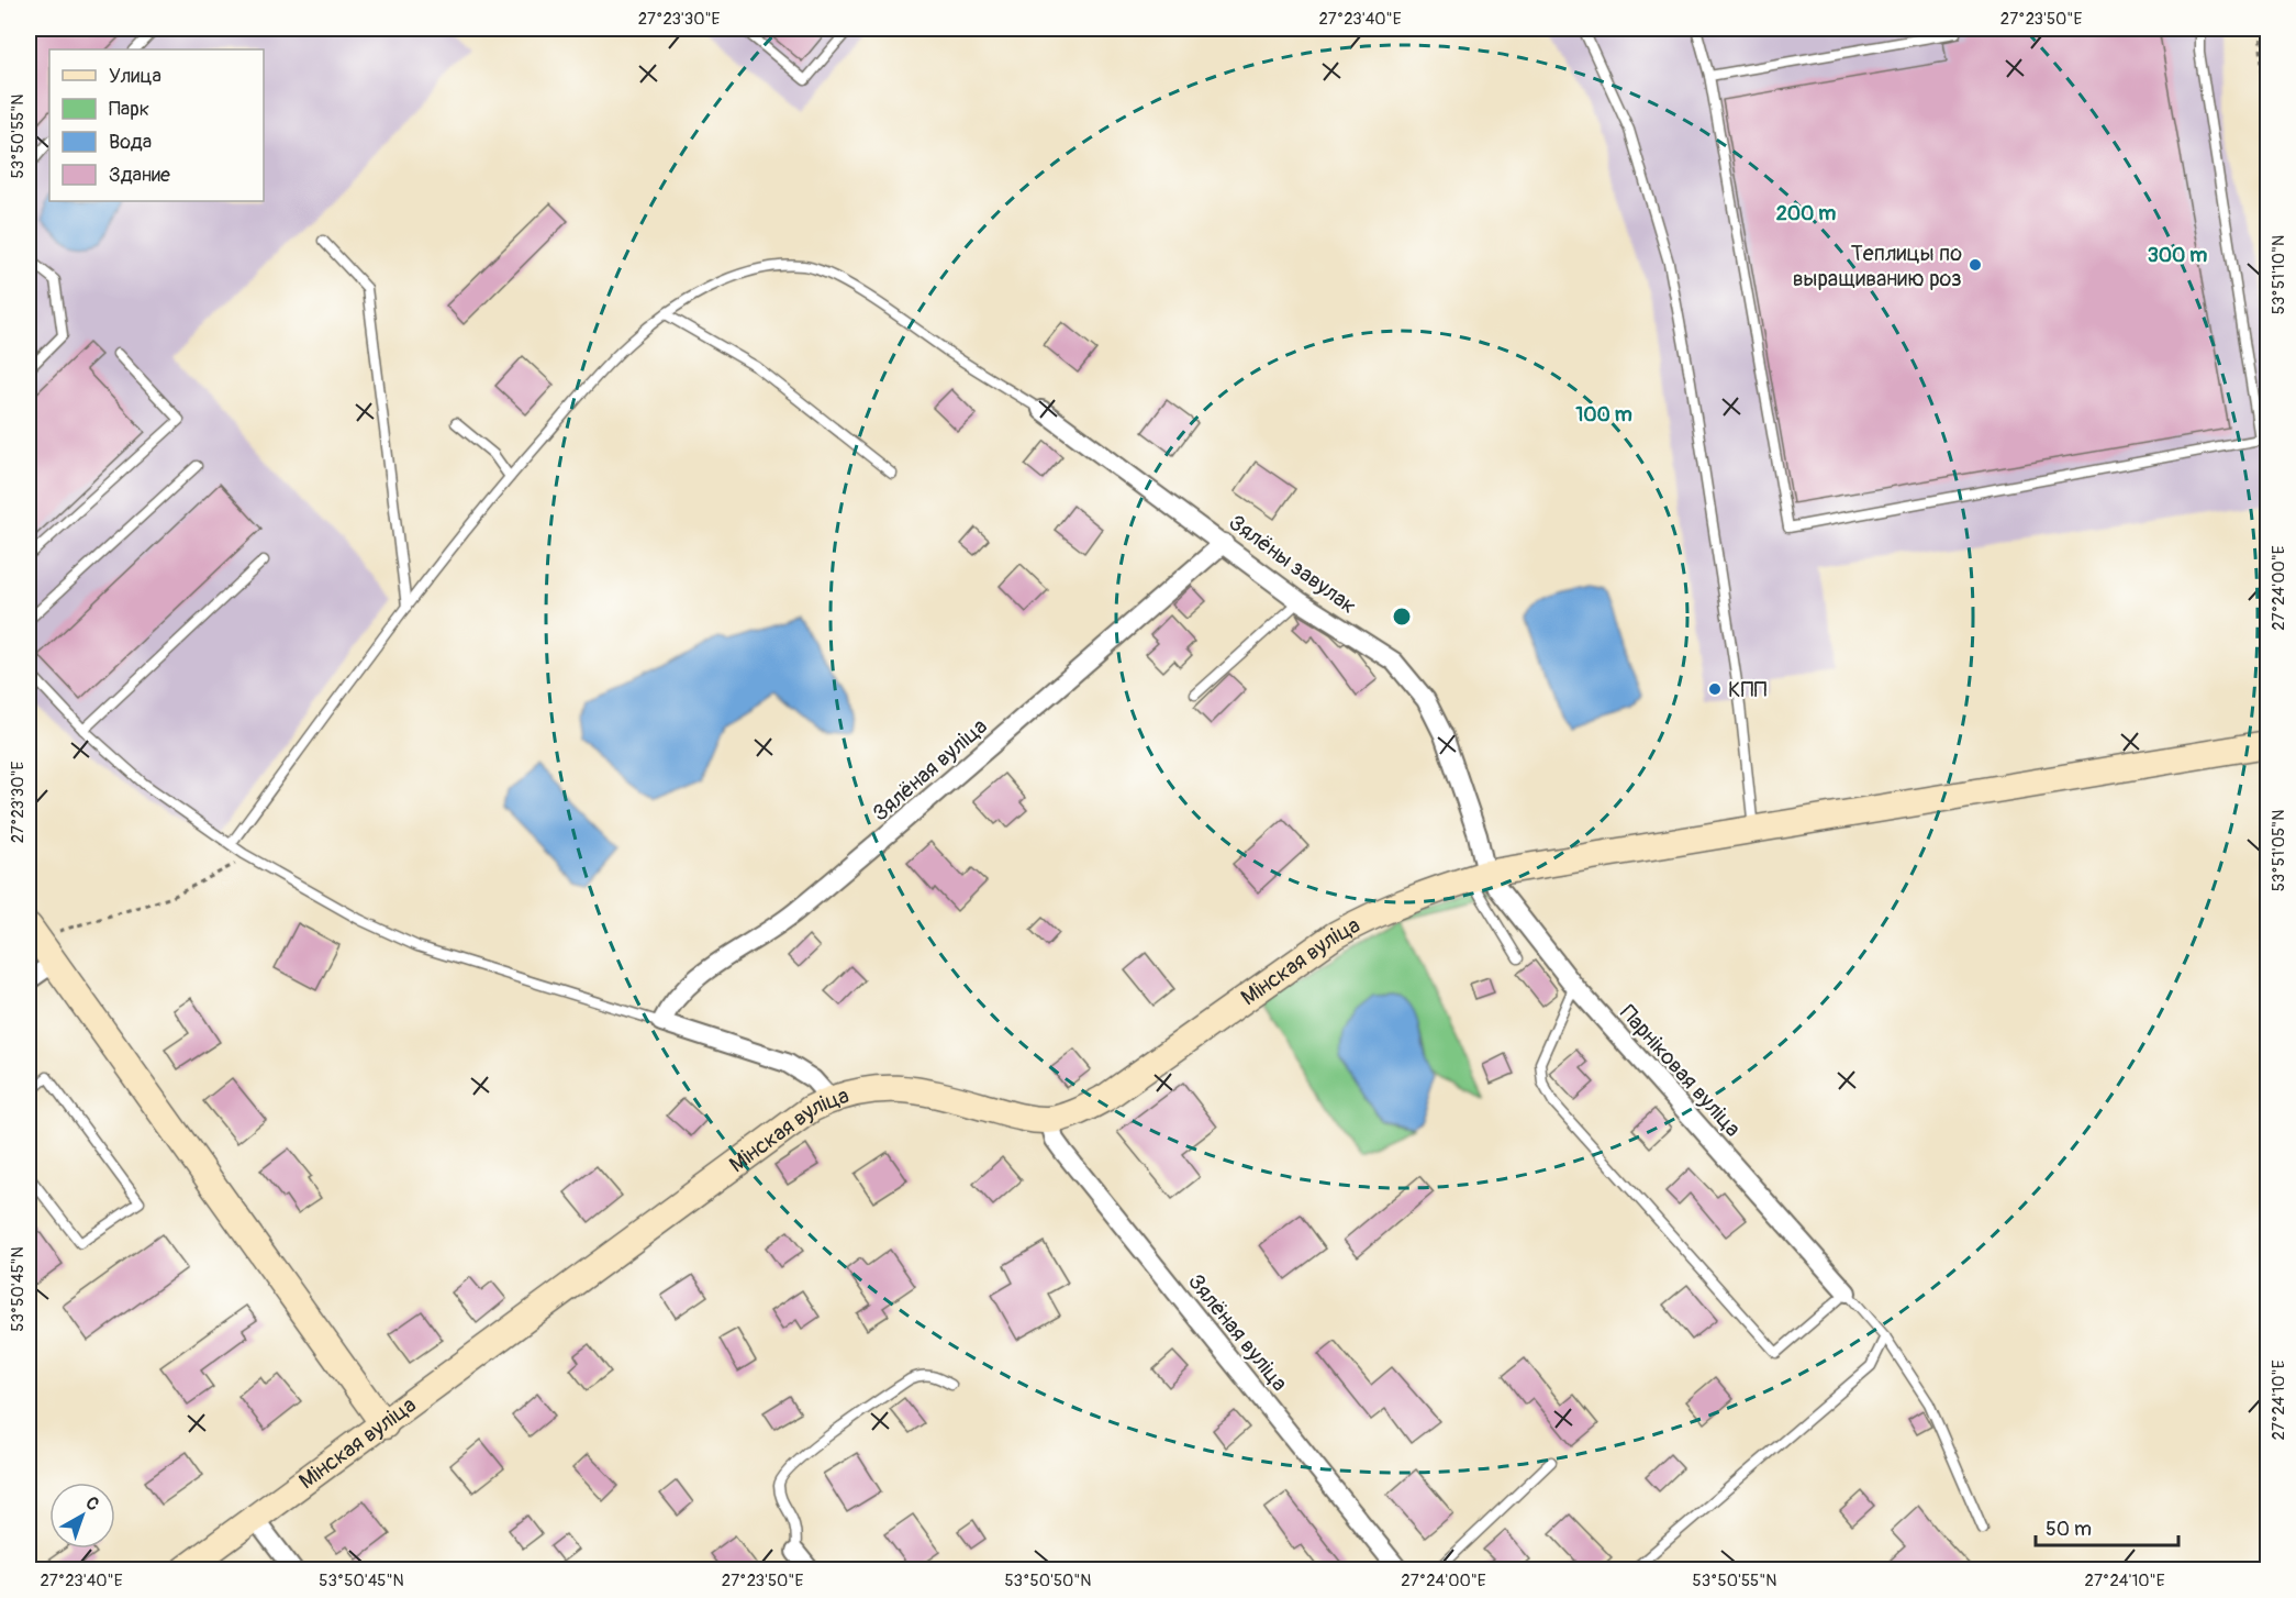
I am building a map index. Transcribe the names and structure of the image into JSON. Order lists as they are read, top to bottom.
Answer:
{
  "streets": {
    "street": [
      "Зялёны завулак",
      "Зялёная вуліца",
      "Мінская вуліца",
      "Парніковая вуліца"
    ]
  },
  "crossings": [
    ["Зялёны завулак", "Зялёная вуліца"],
    ["Зялёны завулак", "Мінская вуліца"],
    ["Зялёны завулак", "Парніковая вуліца"],
    ["Зялёная вуліца", "Мінская вуліца"],
    ["Мінская вуліца", "Парніковая вуліца"]
  ],
  "places": ["Теплицы по выращиванию роз", "КПП"],
  "legend": [
    "Улица",
    "Парк",
    "Вода",
    "Здание"
  ],
  "scale_bar": "50 m",
  "north": "top right",
  "coordinates": [
    "27°23'30\"E",
    "27°23'40\"E",
    "27°23'50\"E",
    "53°50'55\"N",
    "53°51'10\"N",
    "27°24'00\"E",
    "53°51'05\"N",
    "53°50'45\"N",
    "27°24'10\"E",
    "53°50'50\"N"
  ],
  "rings": ["200 m", "300 m", "100 m"]
}
